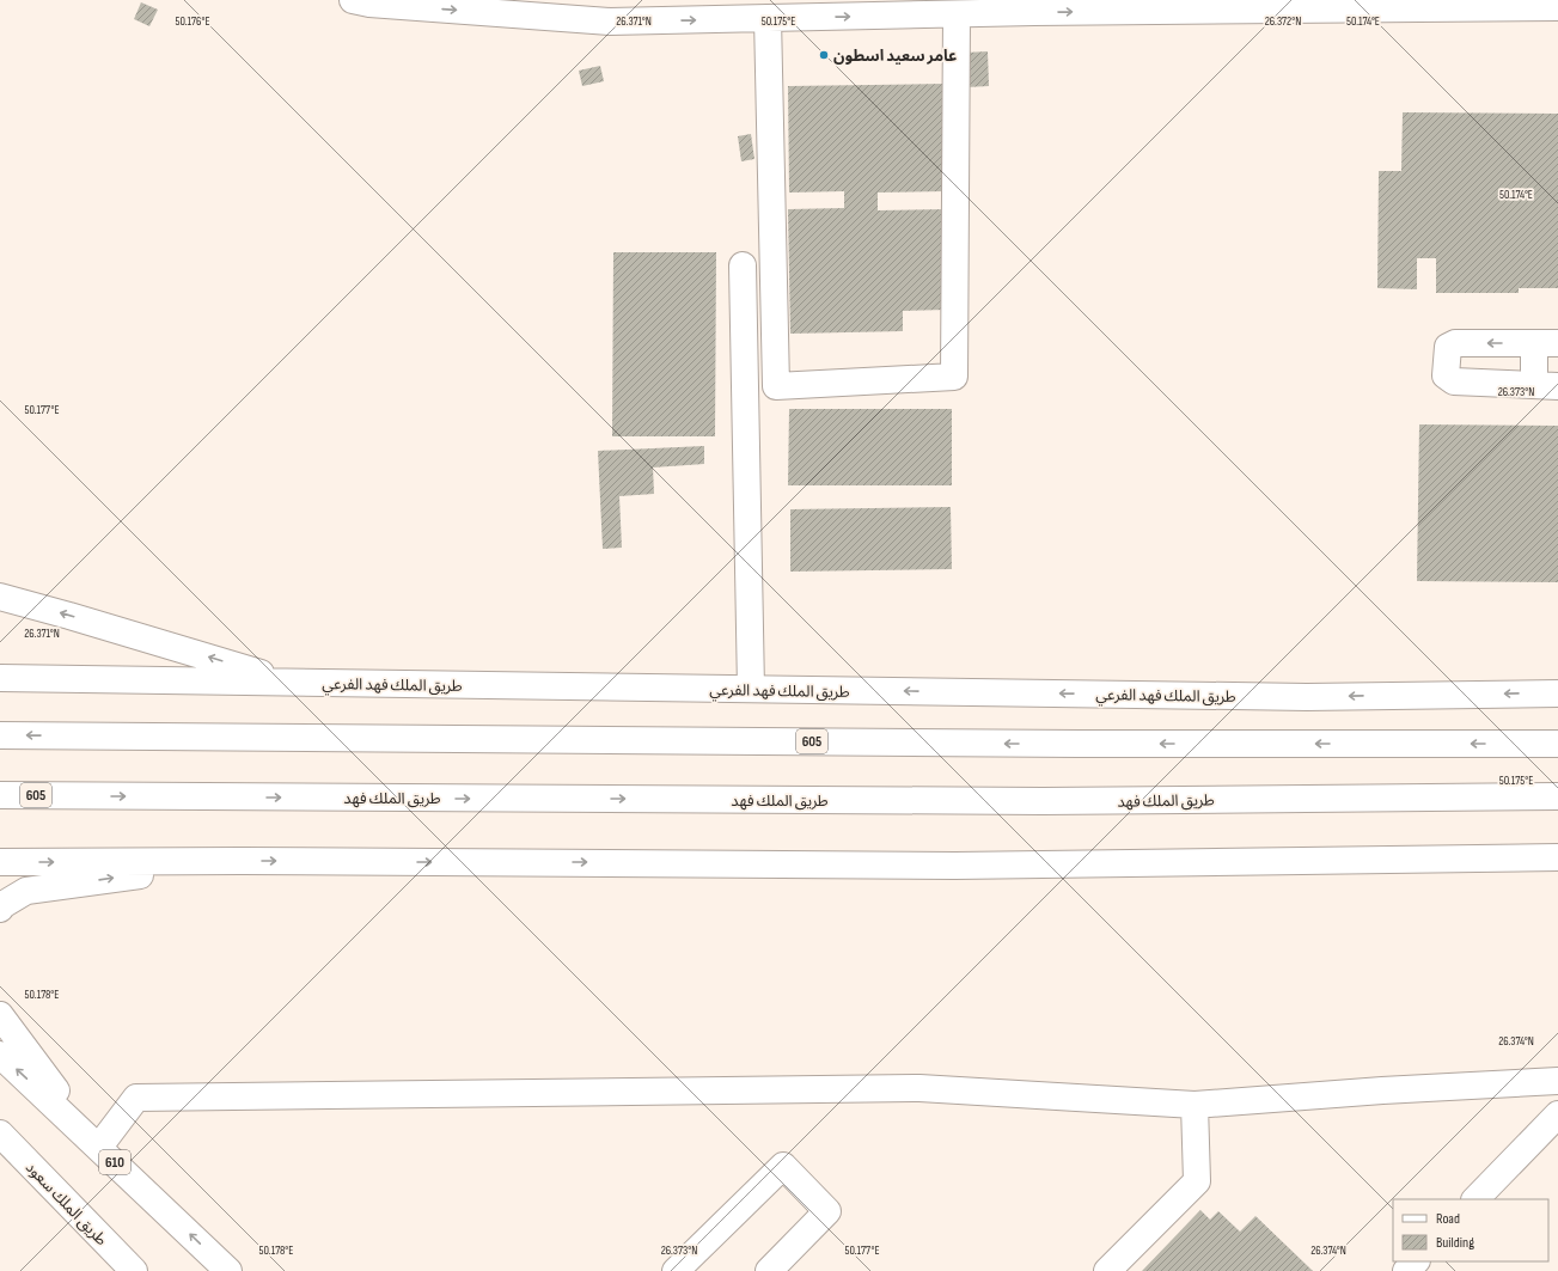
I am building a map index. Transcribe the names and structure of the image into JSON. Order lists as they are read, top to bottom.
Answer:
{
  "streets": {
    "main road": [
      "طريق الملك فهد الفرعي",
      "605",
      "طريق الملك فهد",
      "610",
      "طريق الملك سعود"
    ]
  },
  "places": ["عامر سعيد اسطون"],
  "legend": ["Road", "Building"],
  "coordinates": [
    "50.174°E",
    "50.176°E",
    "26.371°N",
    "50.175°E",
    "26.372°N",
    "26.373°N",
    "50.177°E",
    "50.178°E",
    "26.374°N"
  ]
}
